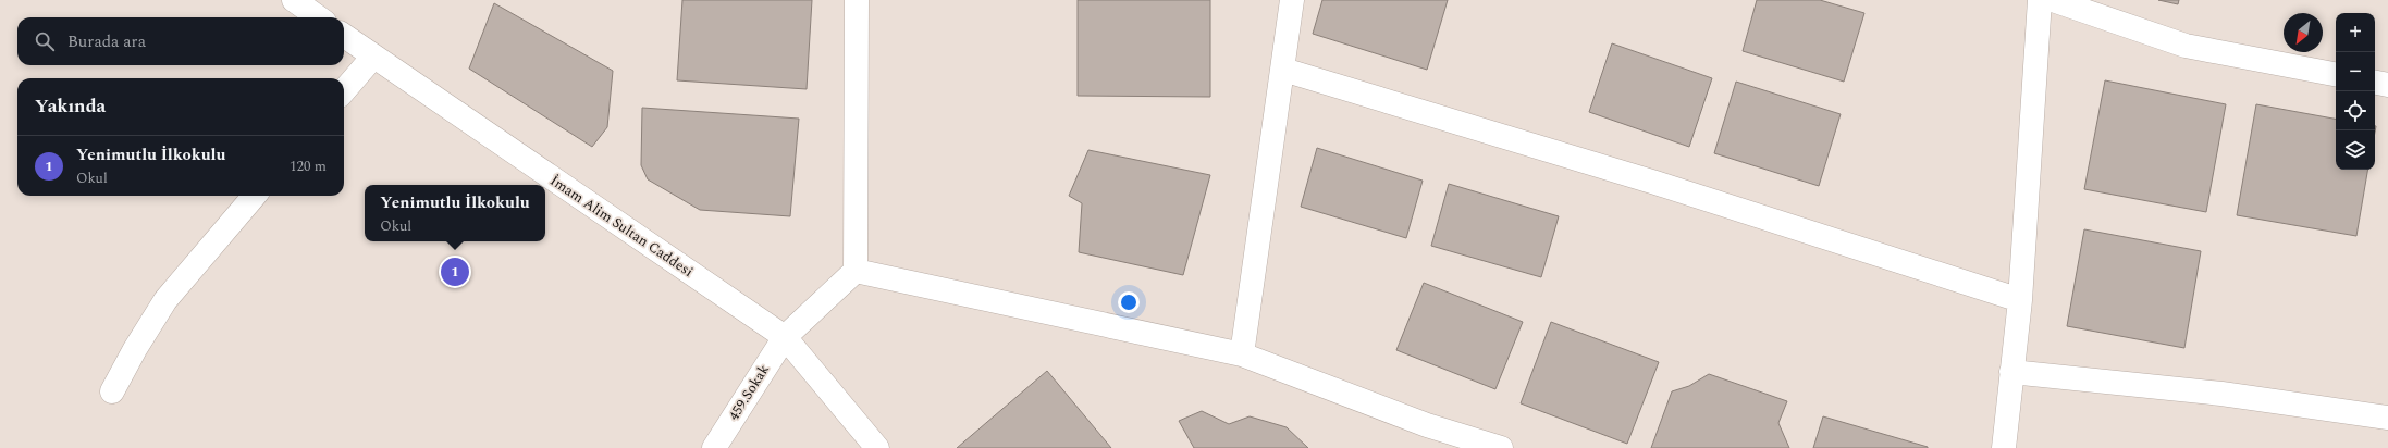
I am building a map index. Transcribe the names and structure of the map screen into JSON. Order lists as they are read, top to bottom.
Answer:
{
  "streets": {
    "street": ["İmam Alim Sultan Caddesi", "459.Sokak"]
  },
  "crossings": [
    ["İmam Alim Sultan Caddesi", "459.Sokak"]
  ],
  "north": "bottom left",
  "page": {
    "map_buttons": ["+", "−"],
    "search": "Burada ara",
    "heading": "Yakında",
    "list": [
      {
        "mark": "1",
        "name": "Yenimutlu İlkokulu",
        "note": "Okul",
        "value": "120 m"
      }
    ],
    "popup": ["Yenimutlu İlkokulu", "Okul"],
    "pins": "1"
  }
}
